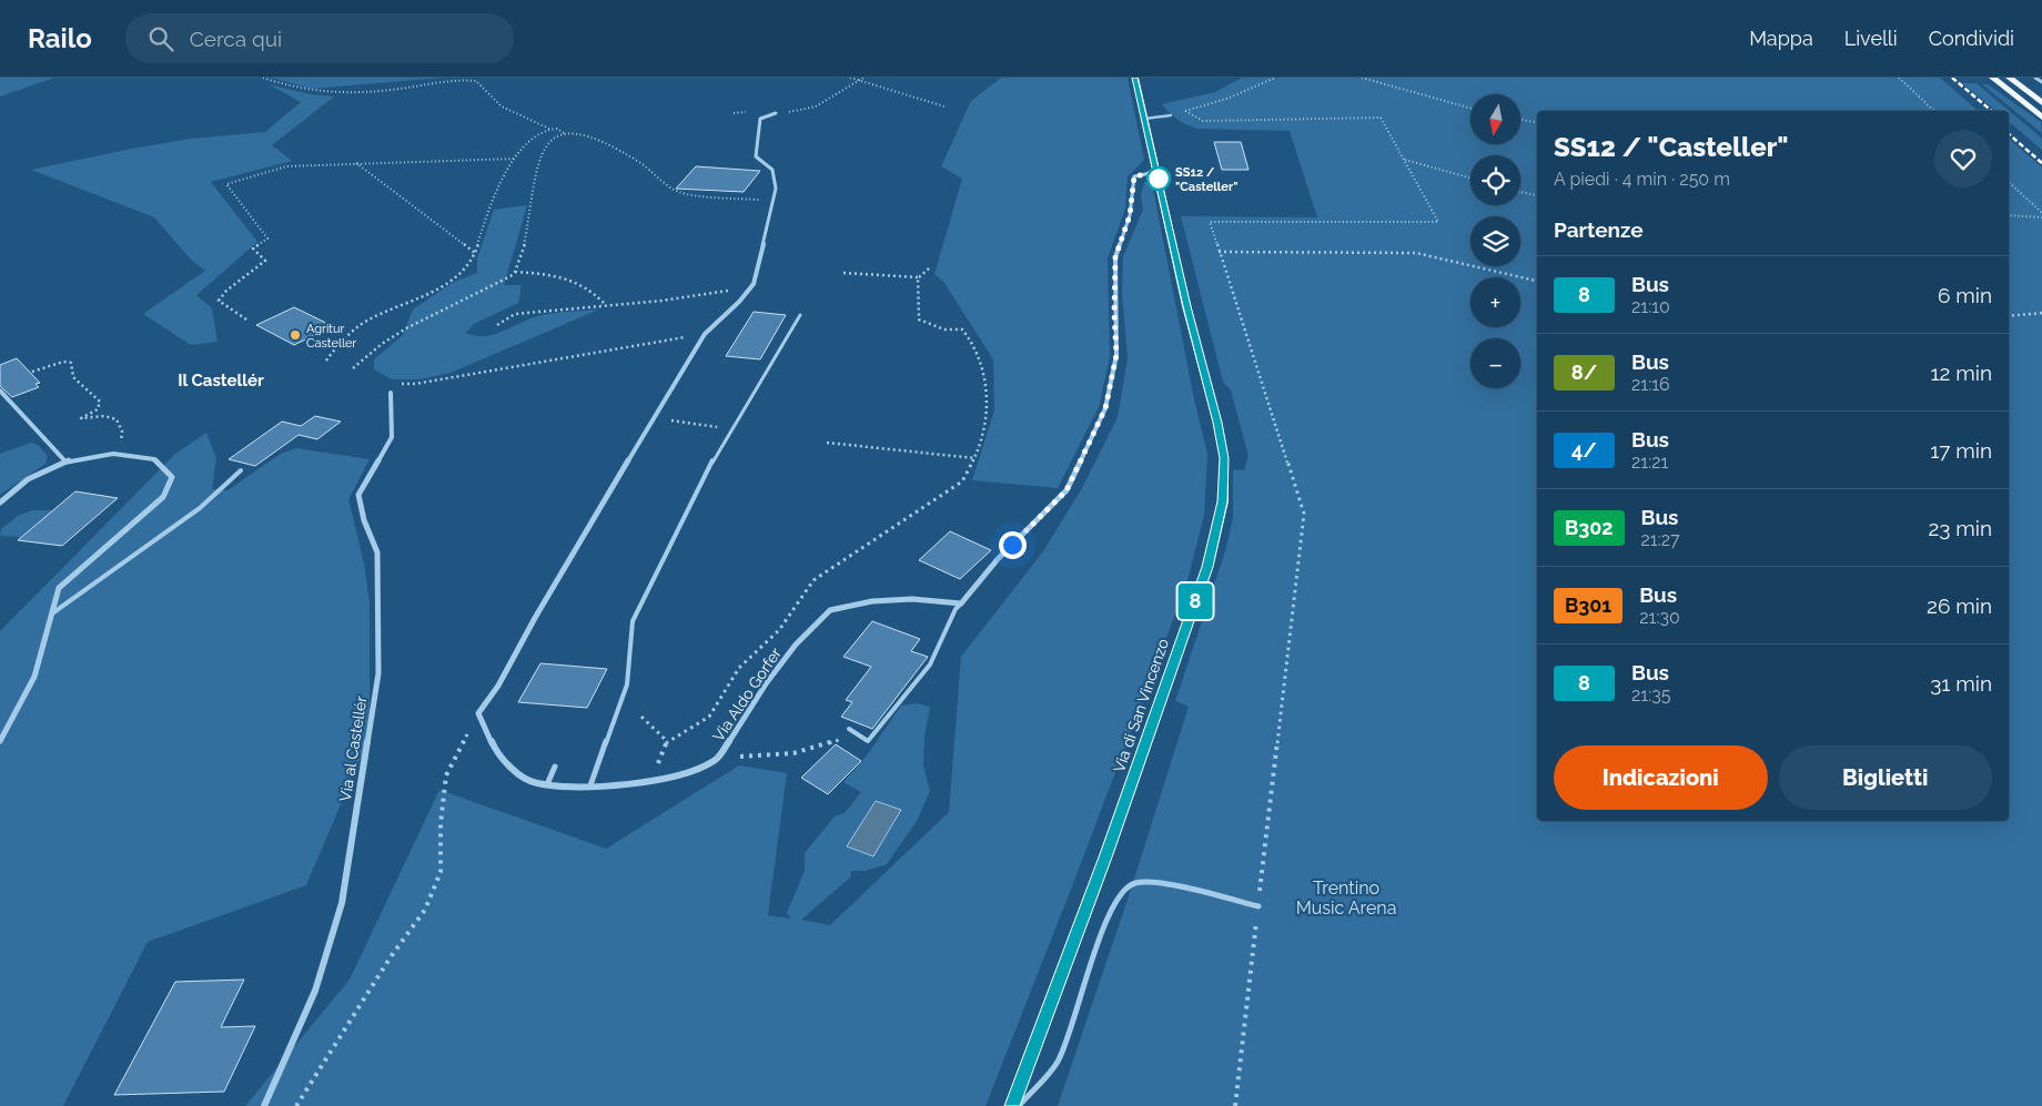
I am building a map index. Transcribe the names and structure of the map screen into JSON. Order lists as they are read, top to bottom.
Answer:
{
  "streets": {
    "main road": ["Via di San Vincenzo"],
    "street": ["Via Aldo Gorfer", "Via al Castellér"]
  },
  "districts": ["Il Castellér"],
  "parks": ["Trentino Music Arena"],
  "places": ["SS12 / \"Casteller\"", "Agritur Casteller"],
  "lines": ["bus line 8"],
  "north": "bottom",
  "page": {
    "header": "Railo",
    "search": "Cerca qui",
    "nav": ["Mappa", "Livelli", "Condividi"],
    "on_map": "8",
    "map_buttons": ["+", "−"],
    "heading": [
      ["SS12 / \"Casteller\"", "A piedi · 4 min · 250 m"],
      "Partenze"
    ],
    "list": [
      {
        "mark": "8",
        "name": "Bus",
        "note": "21:10",
        "value": "6 min"
      },
      {
        "mark": "8/",
        "name": "Bus",
        "note": "21:16",
        "value": "12 min"
      },
      {
        "mark": "4/",
        "name": "Bus",
        "note": "21:21",
        "value": "17 min"
      },
      {
        "mark": "B302",
        "name": "Bus",
        "note": "21:27",
        "value": "23 min"
      },
      {
        "mark": "B301",
        "name": "Bus",
        "note": "21:30",
        "value": "26 min"
      },
      {
        "mark": "8",
        "name": "Bus",
        "note": "21:35",
        "value": "31 min"
      }
    ],
    "buttons": ["Indicazioni", "Biglietti"]
  }
}
